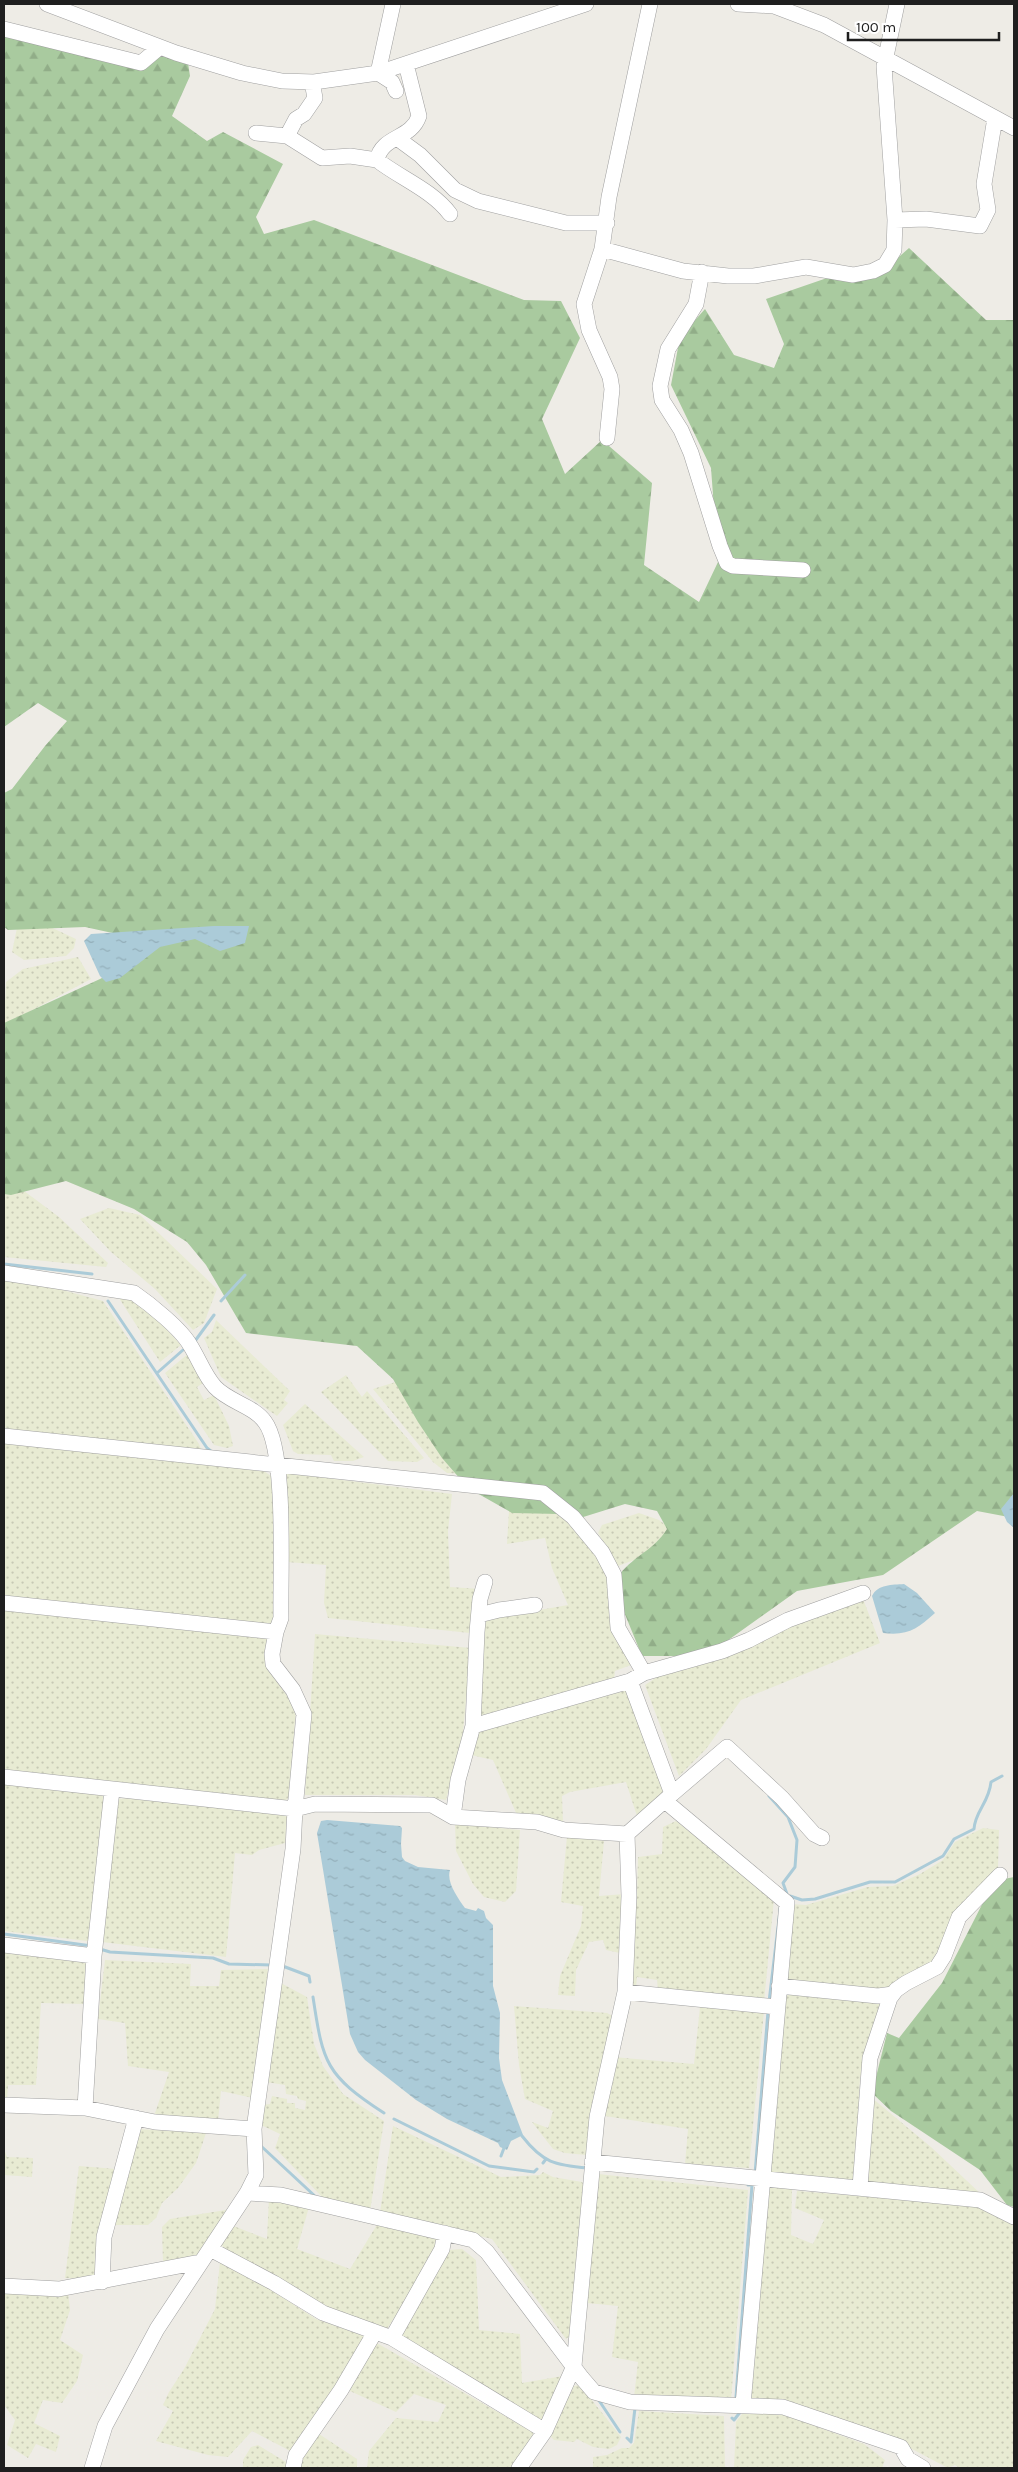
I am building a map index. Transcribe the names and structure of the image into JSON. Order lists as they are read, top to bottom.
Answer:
{
  "scale_bar": "100 m"
}
